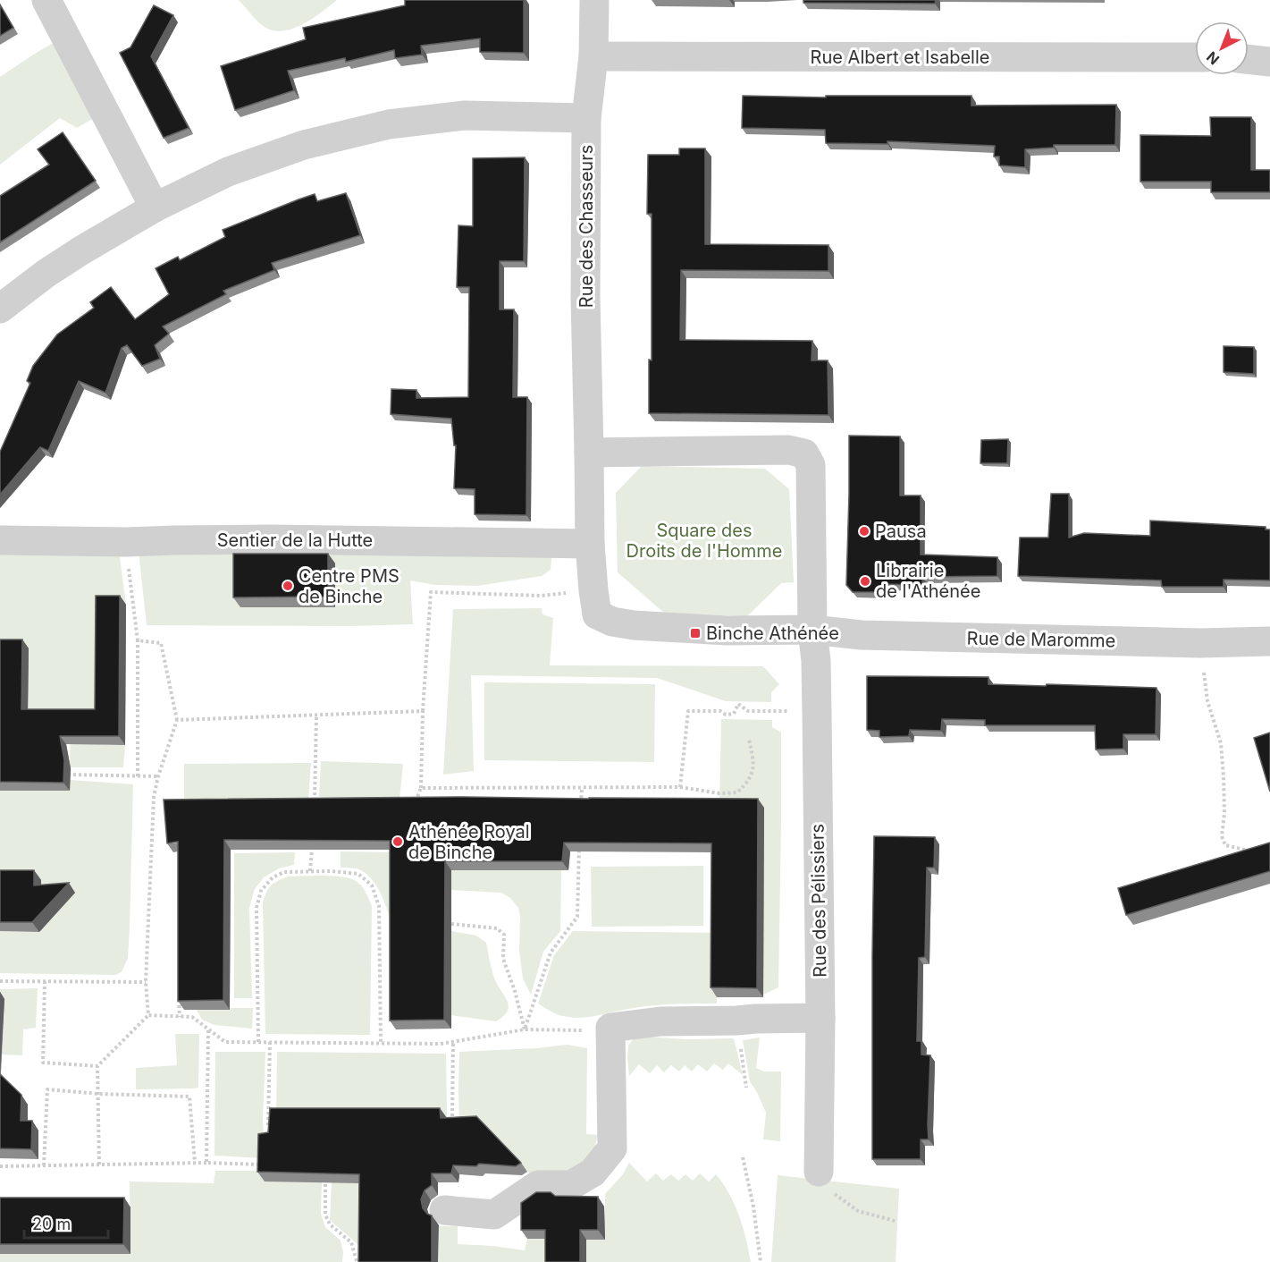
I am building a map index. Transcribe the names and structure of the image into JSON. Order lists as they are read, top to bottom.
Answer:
{
  "streets": {
    "street": [
      "Rue Albert et Isabelle",
      "Rue des Chasseurs",
      "Sentier de la Hutte",
      "Rue de Maromme",
      "Rue des Pélissiers"
    ]
  },
  "crossings": [
    ["Rue Albert et Isabelle", "Rue des Chasseurs"],
    ["Rue des Chasseurs", "Sentier de la Hutte"],
    ["Rue des Chasseurs", "Rue de Maromme"],
    ["Rue des Chasseurs", "Rue des Pélissiers"],
    ["Rue de Maromme", "Rue des Pélissiers"]
  ],
  "parks": ["Square des Droits de l'Homme"],
  "places": {
    "other": [
      "Pausa",
      "Librairie de l'Athénée",
      "Centre PMS de Binche",
      "Athénée Royal de Binche"
    ],
    "transit": ["Binche Athénée"]
  },
  "scale_bar": "20 m",
  "north": "bottom left"
}
